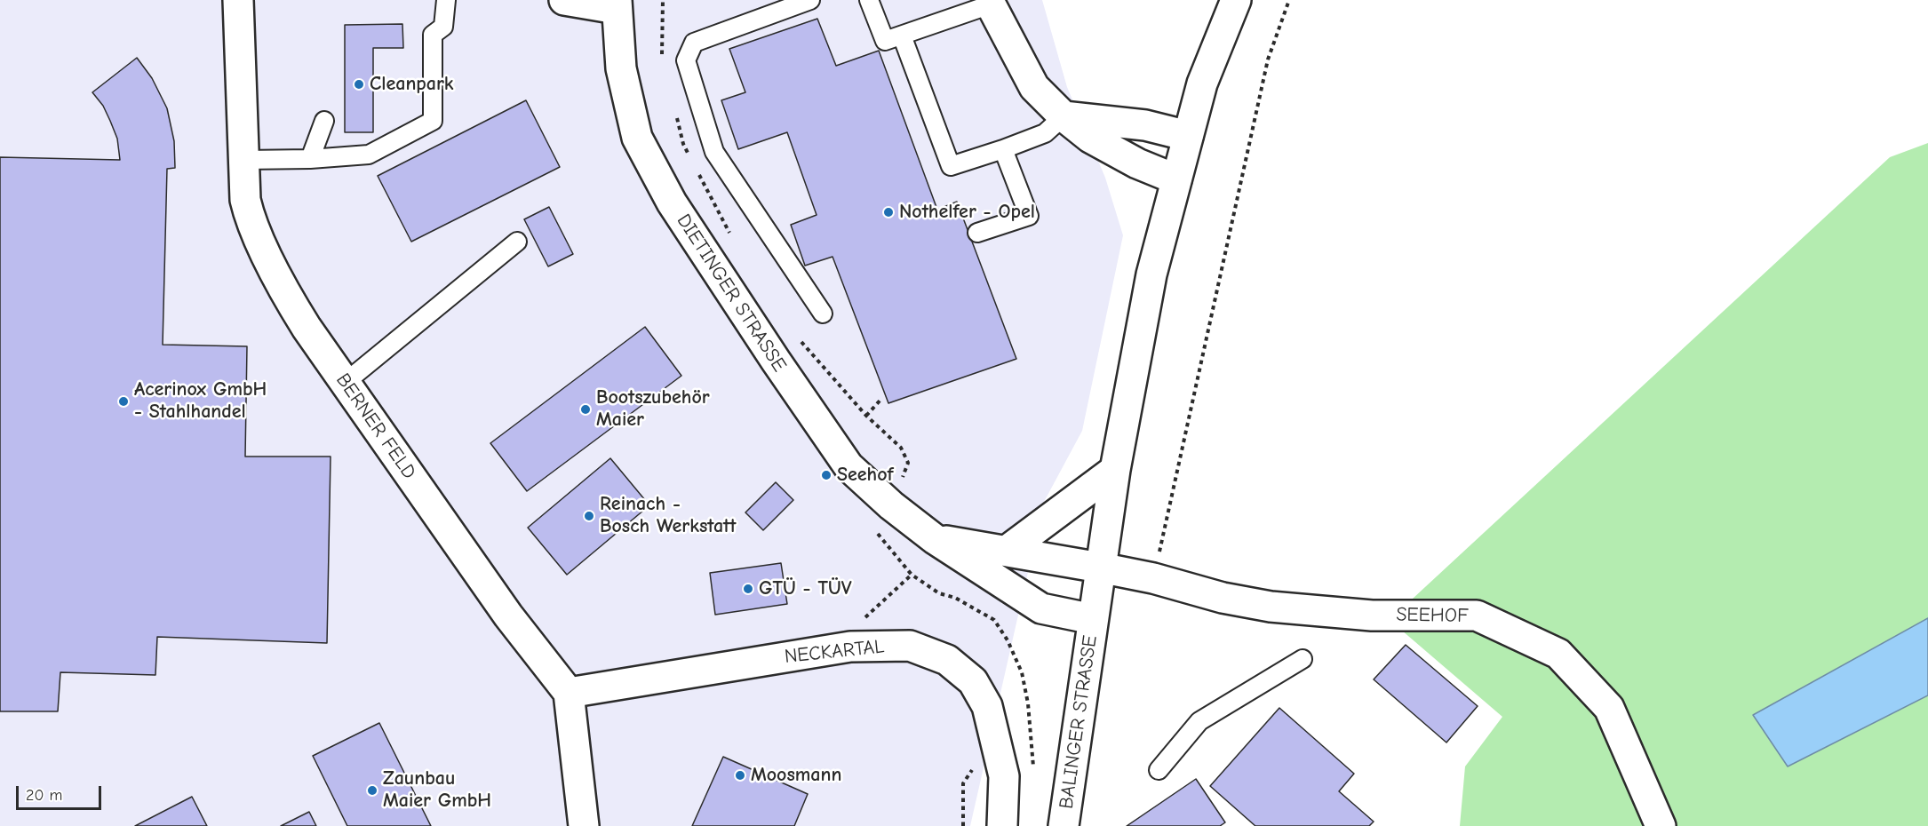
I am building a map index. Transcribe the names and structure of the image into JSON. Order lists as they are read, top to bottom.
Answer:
{
  "streets": {
    "street": [
      "DIETINGER STRASSE",
      "BERNER FELD",
      "SEEHOF",
      "NECKARTAL",
      "BALINGER STRASSE"
    ]
  },
  "crossings": [
    ["DIETINGER STRASSE", "SEEHOF"],
    ["DIETINGER STRASSE", "BALINGER STRASSE"],
    ["BERNER FELD", "NECKARTAL"],
    ["SEEHOF", "BALINGER STRASSE"]
  ],
  "places": [
    "Cleanpark",
    "Nothelfer - Opel",
    "Acerinox GmbH - Stahlhandel",
    "Bootszubehör Maier",
    "Seehof",
    "Reinach - Bosch Werkstatt",
    "GTÜ - TÜV",
    "Moosmann",
    "Zaunbau Maier GmbH"
  ],
  "scale_bar": "20 m"
}
